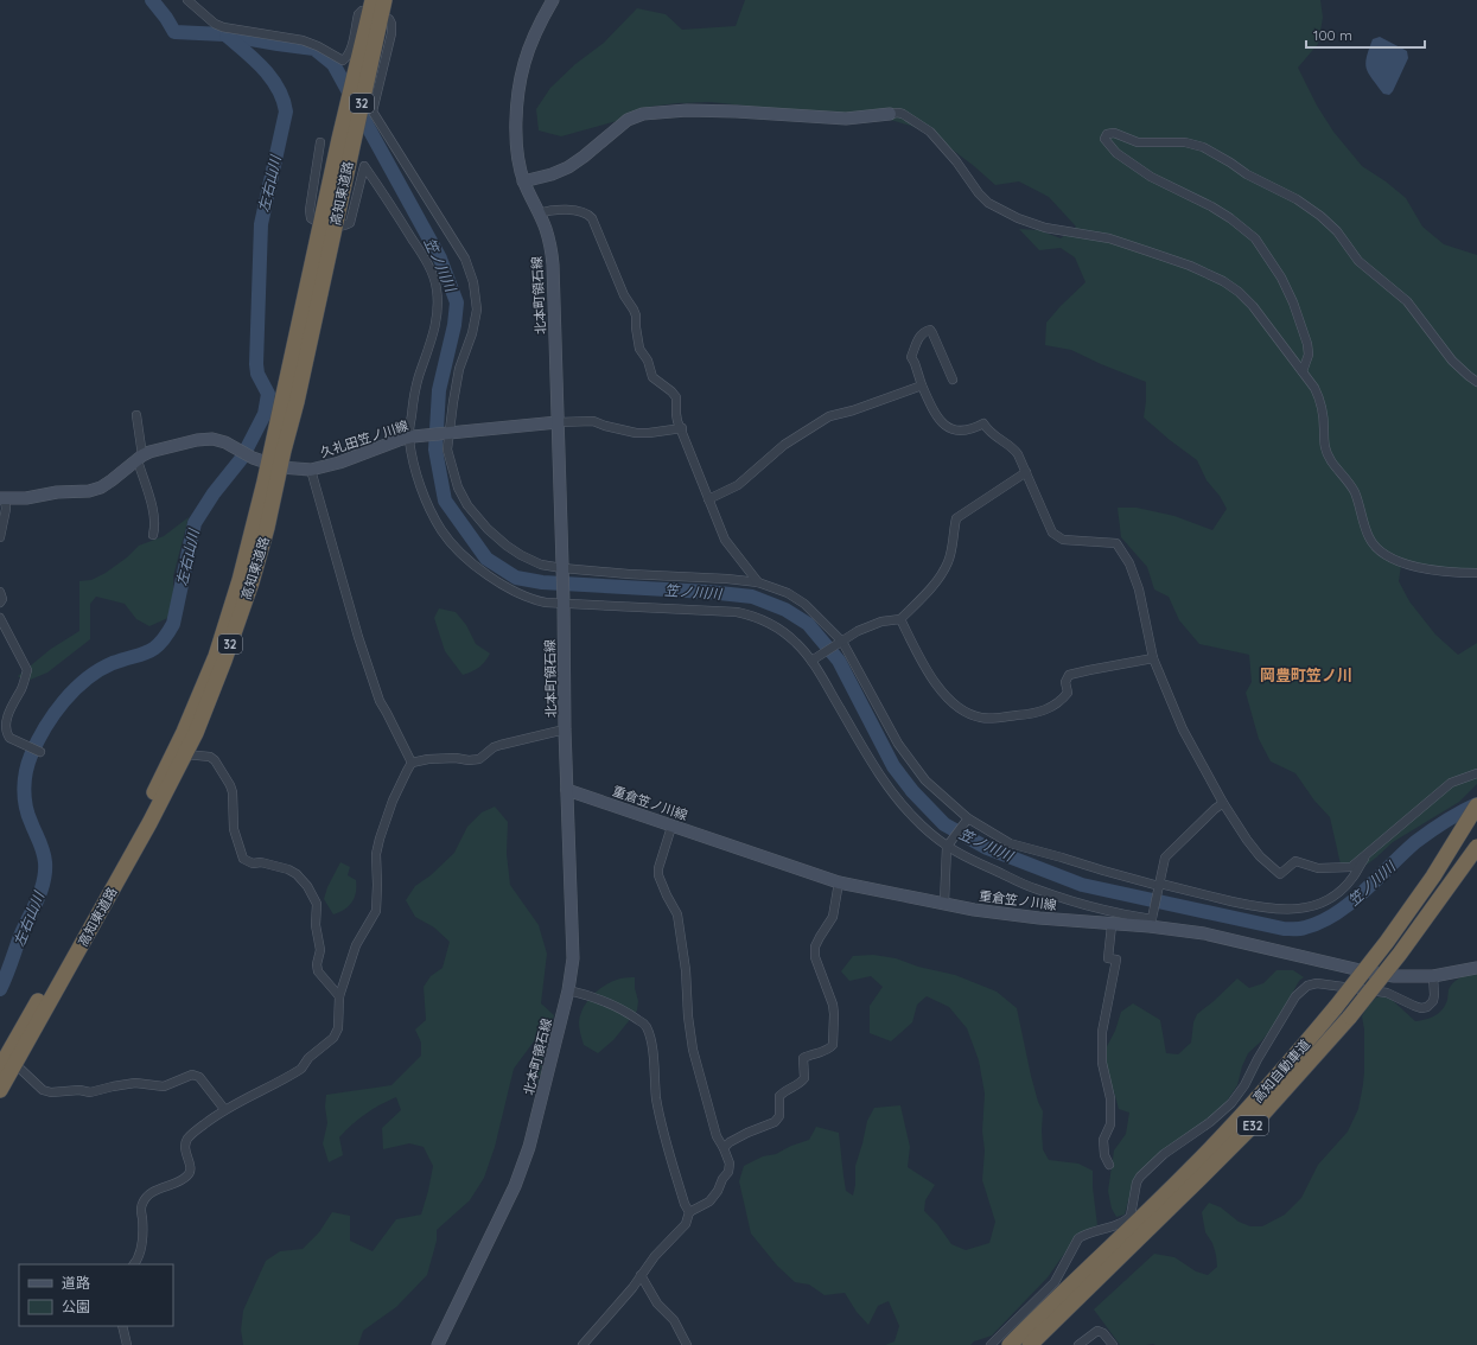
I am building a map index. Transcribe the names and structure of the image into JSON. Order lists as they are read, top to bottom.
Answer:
{
  "streets": {
    "highway": [
      "32",
      "高知東道路",
      "高知自動車道",
      "E32"
    ],
    "main road": ["北本町領石線", "久礼田笠ノ川線", "重倉笠ノ川線"]
  },
  "crossings": [
    ["高知東道路", "久礼田笠ノ川線"],
    ["北本町領石線", "久礼田笠ノ川線"],
    ["北本町領石線", "重倉笠ノ川線"]
  ],
  "districts": ["岡豊町笠ノ川"],
  "water": ["左右山川", "笠ノ川川"],
  "legend": ["道路", "公園"],
  "scale_bar": "100 m"
}
